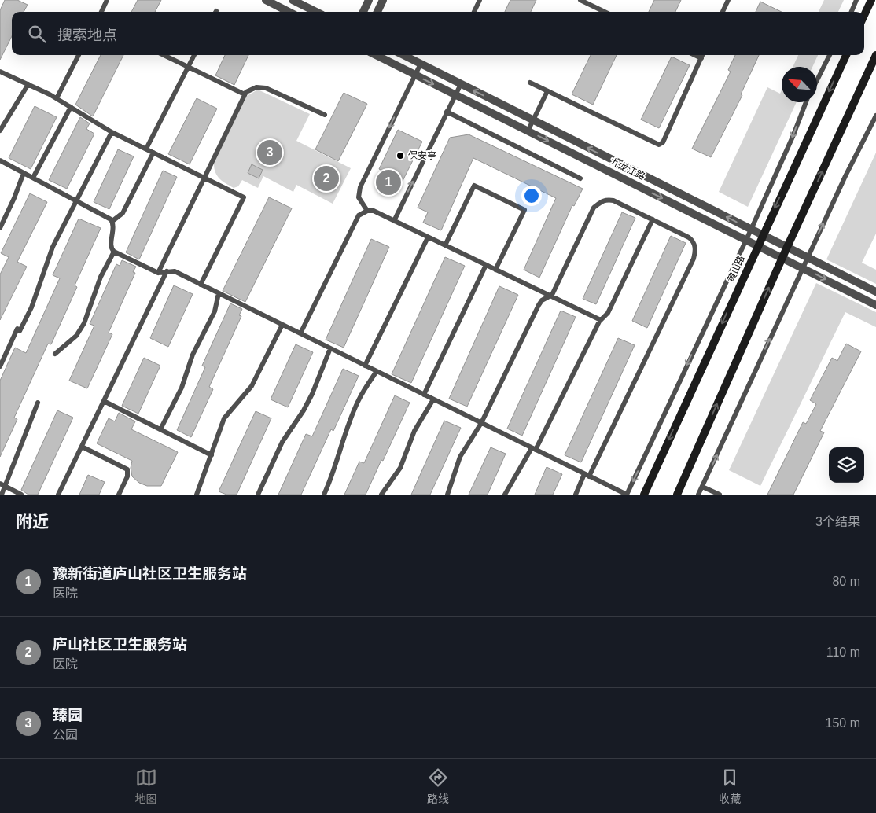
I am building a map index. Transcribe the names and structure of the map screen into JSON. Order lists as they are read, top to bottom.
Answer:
{
  "streets": {
    "main road": ["黄山路"],
    "street": ["九龙江路"]
  },
  "crossings": [
    ["九龙江路", "黄山路"]
  ],
  "places": ["保安亭"],
  "north": "top left",
  "page": {
    "search": "搜索地点",
    "pins": ["3", "2", "1"],
    "heading": ["附近", "3个结果"],
    "list": [
      {
        "mark": "1",
        "name": "豫新街道庐山社区卫生服务站",
        "note": "医院",
        "value": "80 m"
      },
      {
        "mark": "2",
        "name": "庐山社区卫生服务站",
        "note": "医院",
        "value": "110 m"
      },
      {
        "mark": "3",
        "name": "臻园",
        "note": "公园",
        "value": "150 m"
      }
    ],
    "nav": ["地图", "路线", "收藏"]
  }
}
